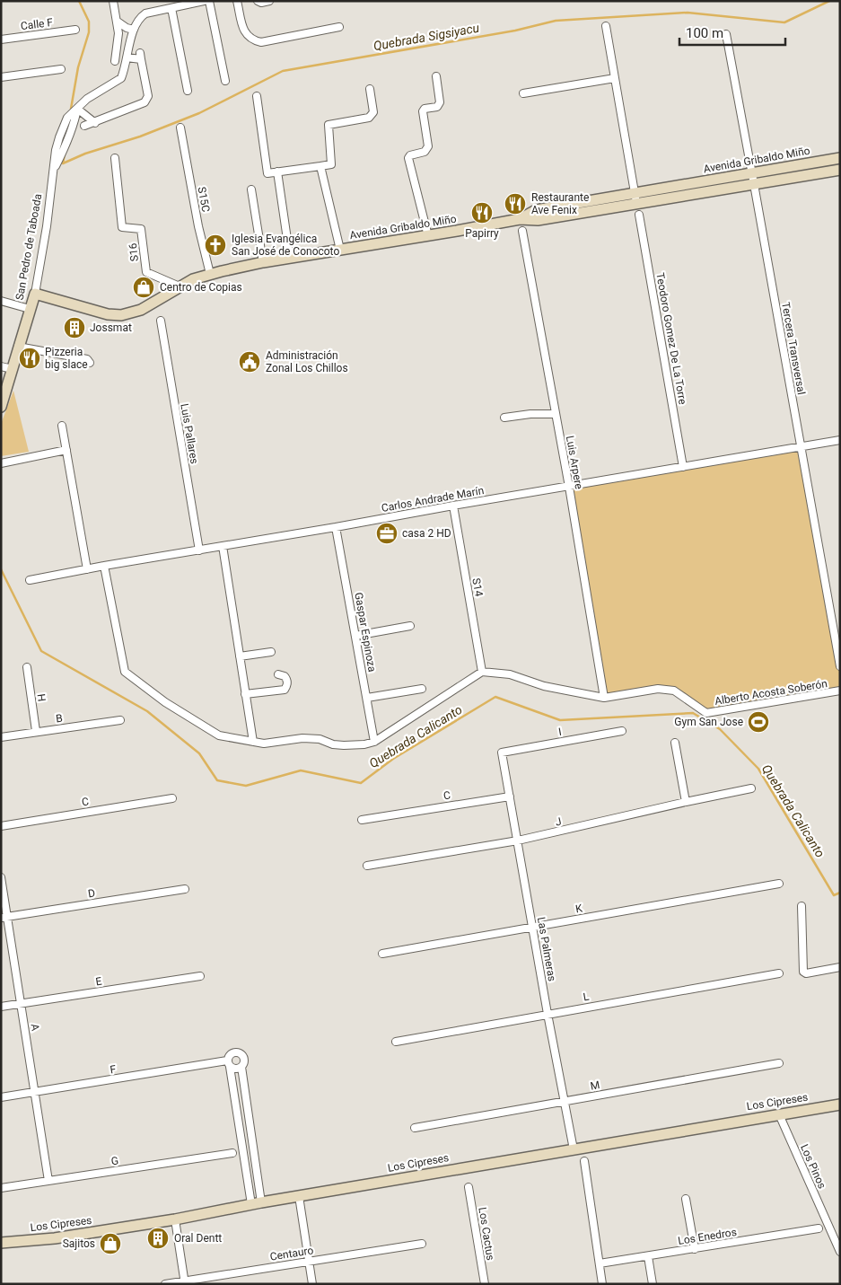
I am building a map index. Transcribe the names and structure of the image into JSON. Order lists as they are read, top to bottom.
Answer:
{
  "streets": {
    "street": [
      "Calle F",
      "Avenida Gribaldo Miño",
      "S15C",
      "San Pedro de Taboada",
      "S16",
      "Teodoro Gomez De La Torre",
      "Tercera Transversal",
      "Luis Pallares",
      "Luis Arpere",
      "Carlos Andrade Marín",
      "S14",
      "Gaspar Espinoza",
      "Alberto Acosta Soberón",
      "H",
      "B",
      "I",
      "C",
      "J",
      "D",
      "K",
      "Las Palmeras",
      "E",
      "L",
      "A",
      "F",
      "M",
      "Los Cipreses",
      "G",
      "Los Pinos",
      "Los Cactus",
      "Los Enedros",
      "Centauro"
    ]
  },
  "crossings": [
    ["Avenida Gribaldo Miño", "S15C"],
    ["Avenida Gribaldo Miño", "San Pedro de Taboada"],
    ["Avenida Gribaldo Miño", "S16"],
    ["Avenida Gribaldo Miño", "Tercera Transversal"],
    ["Teodoro Gomez De La Torre", "Carlos Andrade Marín"],
    ["Tercera Transversal", "Carlos Andrade Marín"],
    ["Luis Pallares", "Carlos Andrade Marín"],
    ["Luis Arpere", "Carlos Andrade Marín"],
    ["Luis Arpere", "Alberto Acosta Soberón"],
    ["Carlos Andrade Marín", "S14"],
    ["Carlos Andrade Marín", "Gaspar Espinoza"],
    ["H", "B"],
    ["I", "Las Palmeras"],
    ["C", "Las Palmeras"],
    ["J", "Las Palmeras"],
    ["D", "A"],
    ["K", "Las Palmeras"],
    ["Las Palmeras", "L"],
    ["Las Palmeras", "M"],
    ["Las Palmeras", "Los Cipreses"],
    ["E", "A"],
    ["A", "F"],
    ["A", "G"],
    ["Los Cipreses", "Los Pinos"]
  ],
  "water": ["Quebrada Sigsiyacu", "Quebrada Calicanto"],
  "places": {
    "restaurant": ["Restaurante Ave Fenix", "Papirry", "Pizzeria big slace"],
    "church": ["Iglesia Evangélica San José de Conocoto"],
    "shop": ["Centro de Copias", "Sajitos"],
    "building": ["Jossmat", "Oral Dentt"],
    "public building": ["Administración Zonal Los Chillos"],
    "office": ["casa 2 HD"],
    "sports": ["Gym San Jose"]
  },
  "scale_bar": "100 m"
}
